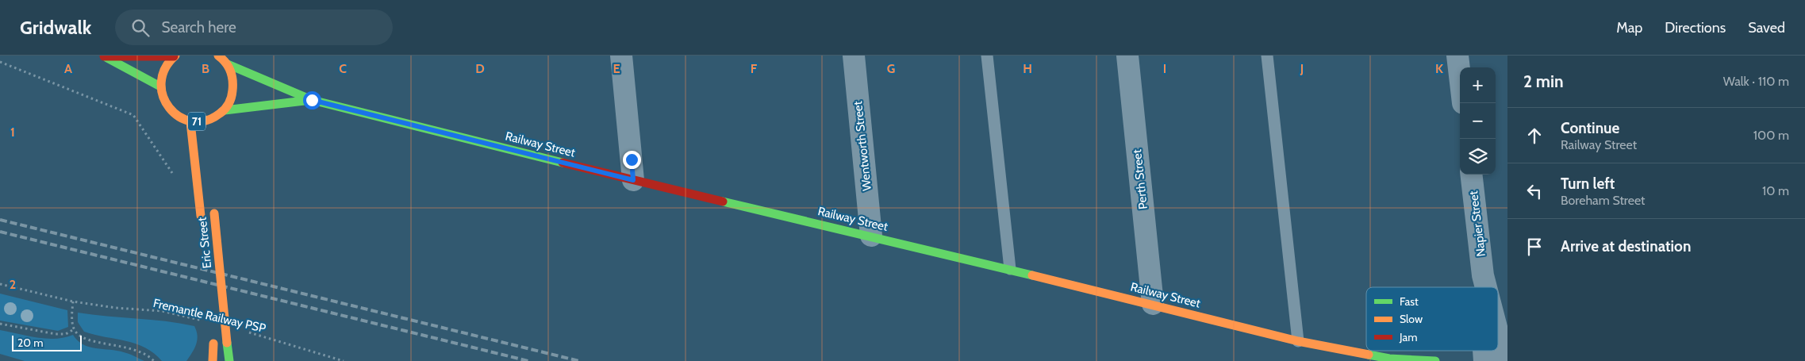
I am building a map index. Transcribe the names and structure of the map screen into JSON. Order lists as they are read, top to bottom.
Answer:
{
  "streets": {
    "street": [
      "71",
      "Railway Street",
      "Wentworth Street",
      "Perth Street",
      "Napier Street",
      "Eric Street"
    ],
    "path": ["Fremantle Railway PSP"]
  },
  "crossings": [
    ["71", "Railway Street"],
    ["71", "Eric Street"],
    ["Railway Street", "Wentworth Street"],
    ["Railway Street", "Perth Street"]
  ],
  "legend": ["Fast", "Slow", "Jam"],
  "scale_bar": "20 m",
  "page": {
    "header": "Gridwalk",
    "search": "Search here",
    "nav": ["Map", "Directions", "Saved"],
    "heading": ["2 min", "Walk · 110 m"],
    "map_buttons": ["+", "−"],
    "list": [
      ["Continue", "Railway Street", "100 m"],
      ["Turn left", "Boreham Street", "10 m"],
      "Arrive at destination"
    ],
    "scale": "20 m"
  },
  "grid": {
    "columns": [
      "A",
      "B",
      "C",
      "D",
      "E",
      "F",
      "G",
      "H",
      "I",
      "J",
      "K"
    ],
    "rows": ["1", "2"]
  }
}
